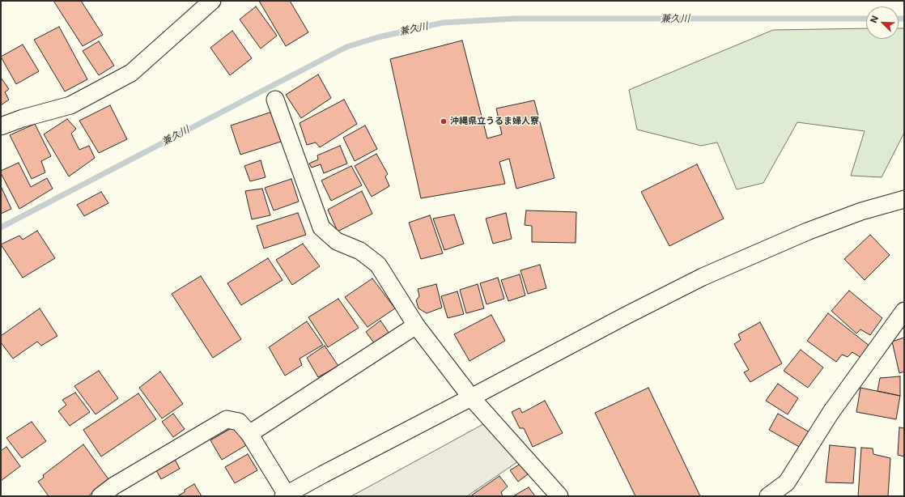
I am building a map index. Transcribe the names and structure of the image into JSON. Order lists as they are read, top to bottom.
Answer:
{
  "water": ["兼久川"],
  "places": ["沖縄県立うるま婦人寮"],
  "north": "top left"
}
